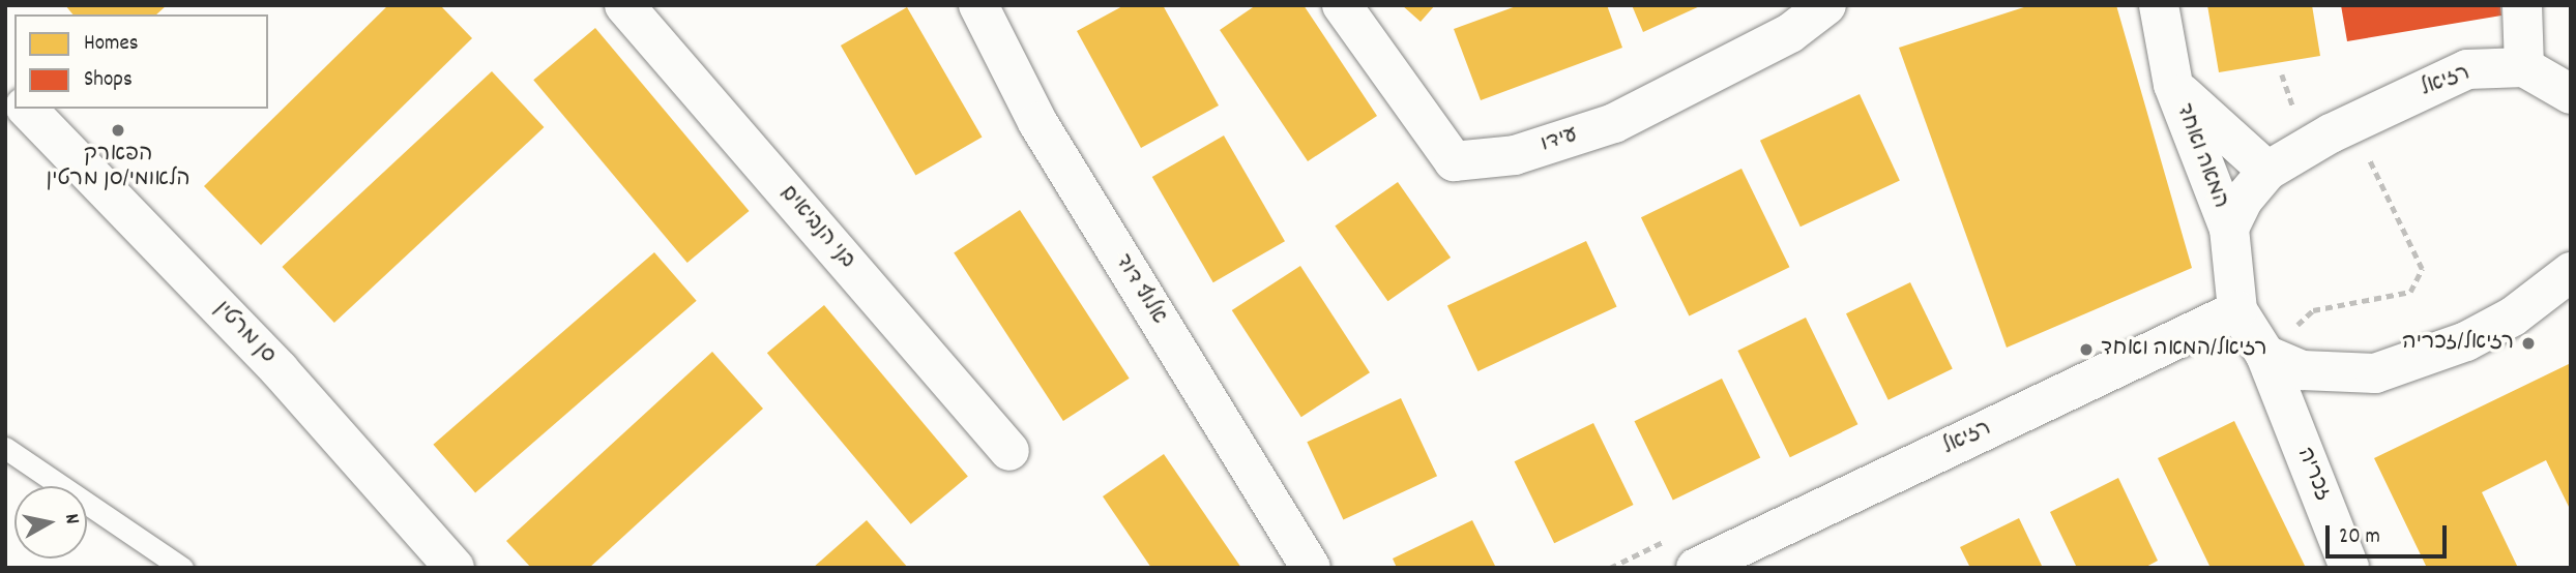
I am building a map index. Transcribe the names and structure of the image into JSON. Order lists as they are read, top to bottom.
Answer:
{
  "streets": {
    "street": [
      "רזיאל",
      "עידו",
      "המאה ואחד",
      "בני הנביאים",
      "אלוף דוד",
      "סן מרטין",
      "זכריה"
    ]
  },
  "crossings": [
    ["רזיאל", "המאה ואחד"]
  ],
  "places": ["הפארק הלאומי/סן מרטין", "רזיאל/זכריה", "רזיאל/המאה ואחד"],
  "legend": ["Homes", "Shops"],
  "scale_bar": "20 m",
  "north": "right"
}
